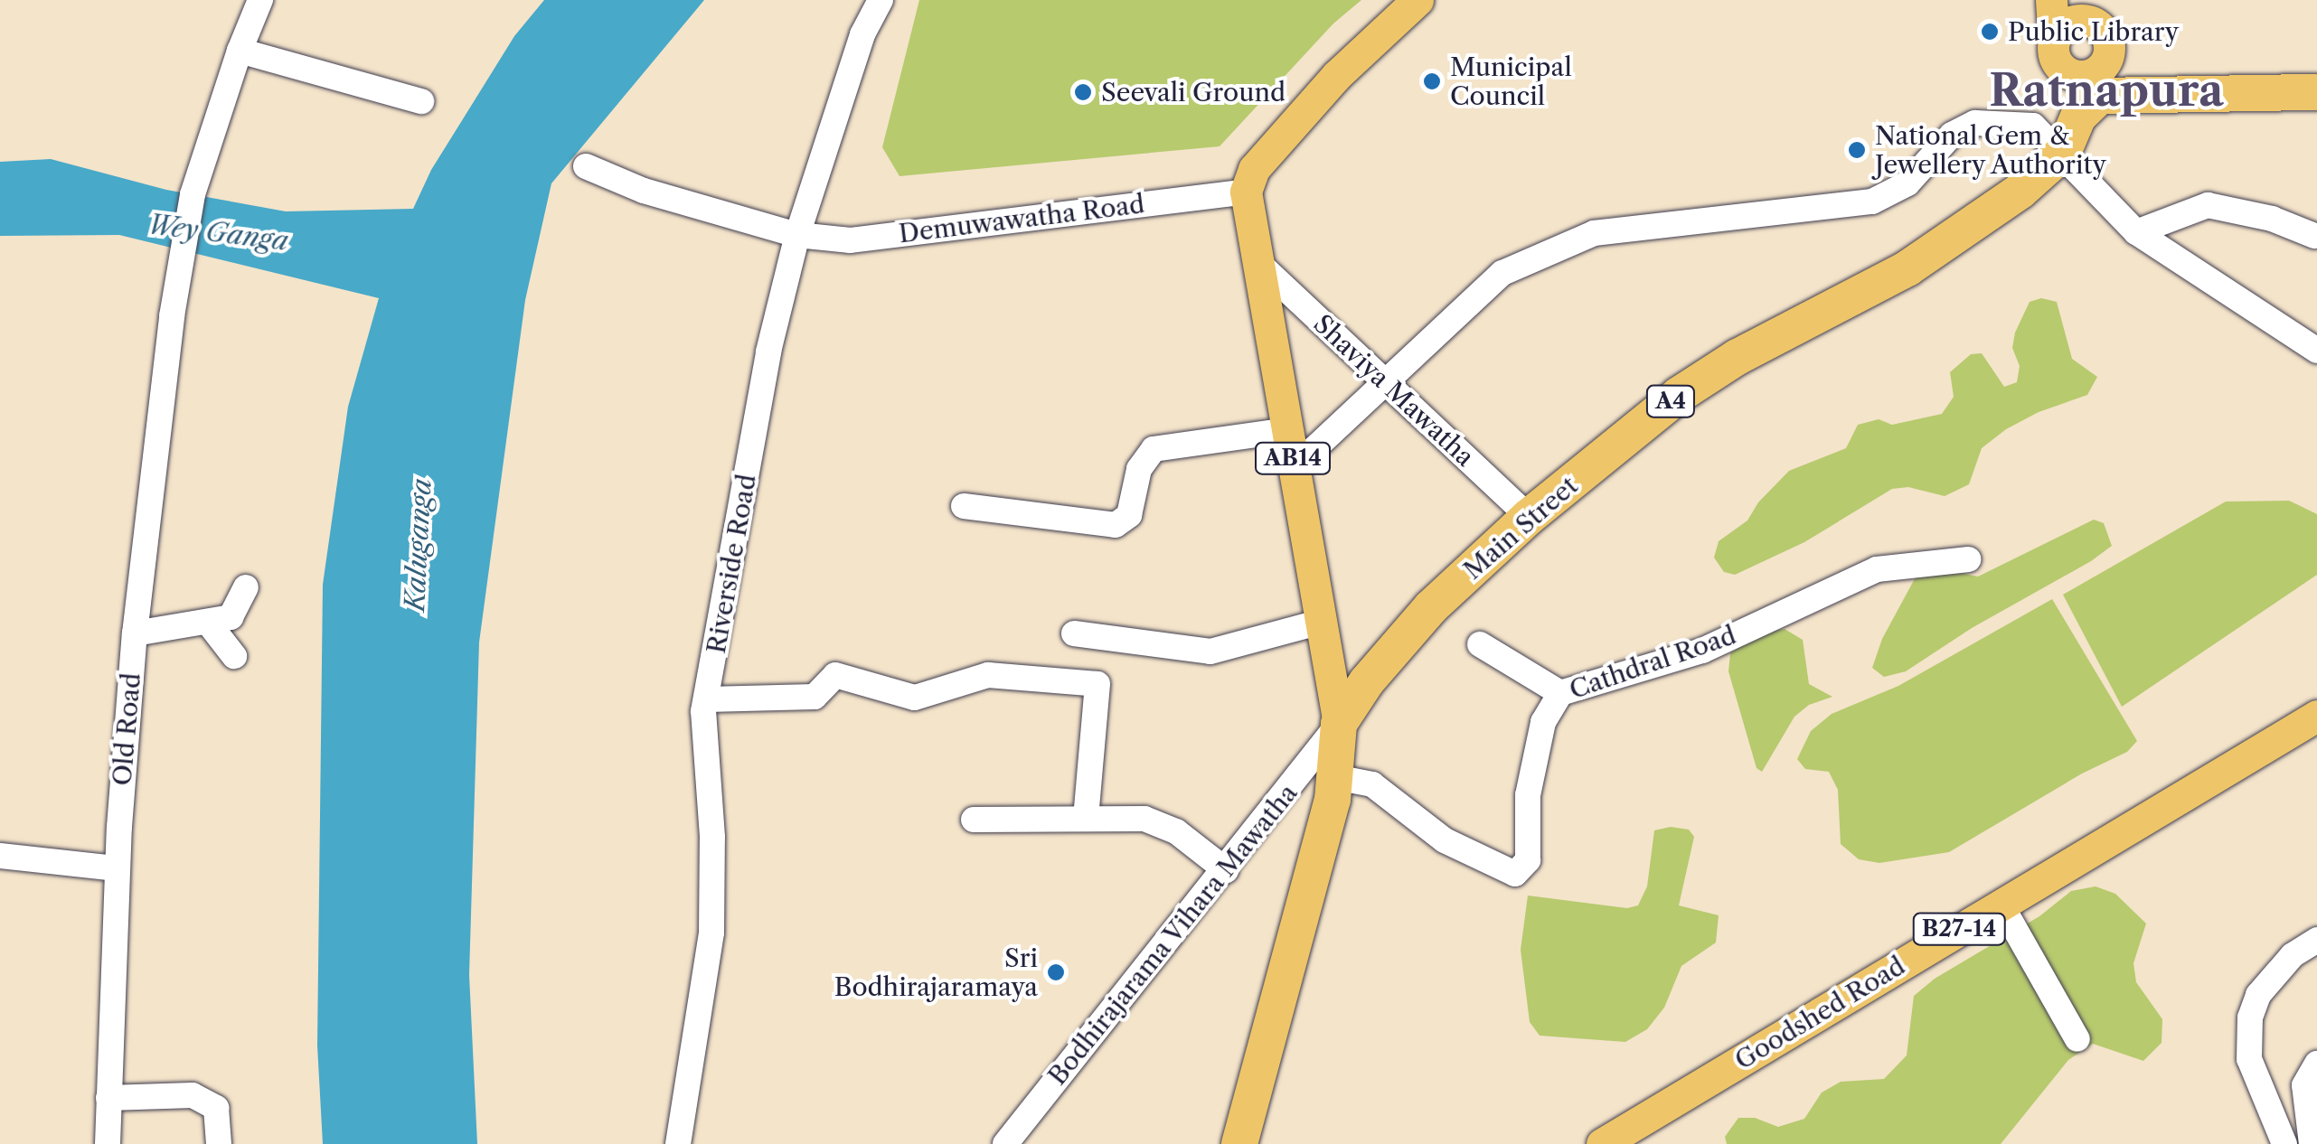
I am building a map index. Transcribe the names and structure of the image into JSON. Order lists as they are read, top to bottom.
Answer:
{
  "streets": {
    "highway": ["A4", "Main Street"],
    "main road": ["AB14", "B27-14", "Goodshed Road"],
    "street": [
      "Demuwawatha Road",
      "Shaviya Mawatha",
      "Riverside Road",
      "Cathdral Road",
      "Old Road",
      "Bodhirajarama Vihara Mawatha"
    ]
  },
  "crossings": [
    ["Demuwawatha Road", "AB14"],
    ["Demuwawatha Road", "Riverside Road"],
    ["Shaviya Mawatha", "AB14"],
    ["Shaviya Mawatha", "Main Street"],
    ["AB14", "Main Street"],
    ["AB14", "Bodhirajarama Vihara Mawatha"],
    ["Main Street", "Cathdral Road"],
    ["Main Street", "Bodhirajarama Vihara Mawatha"]
  ],
  "districts": ["Ratnapura"],
  "water": ["Wey Ganga", "Kaluganga"],
  "places": [
    "Public Library",
    "Municipal Council",
    "Seevali Ground",
    "National Gem & Jewellery Authority",
    "Sri Bodhirajaramaya"
  ]
}
